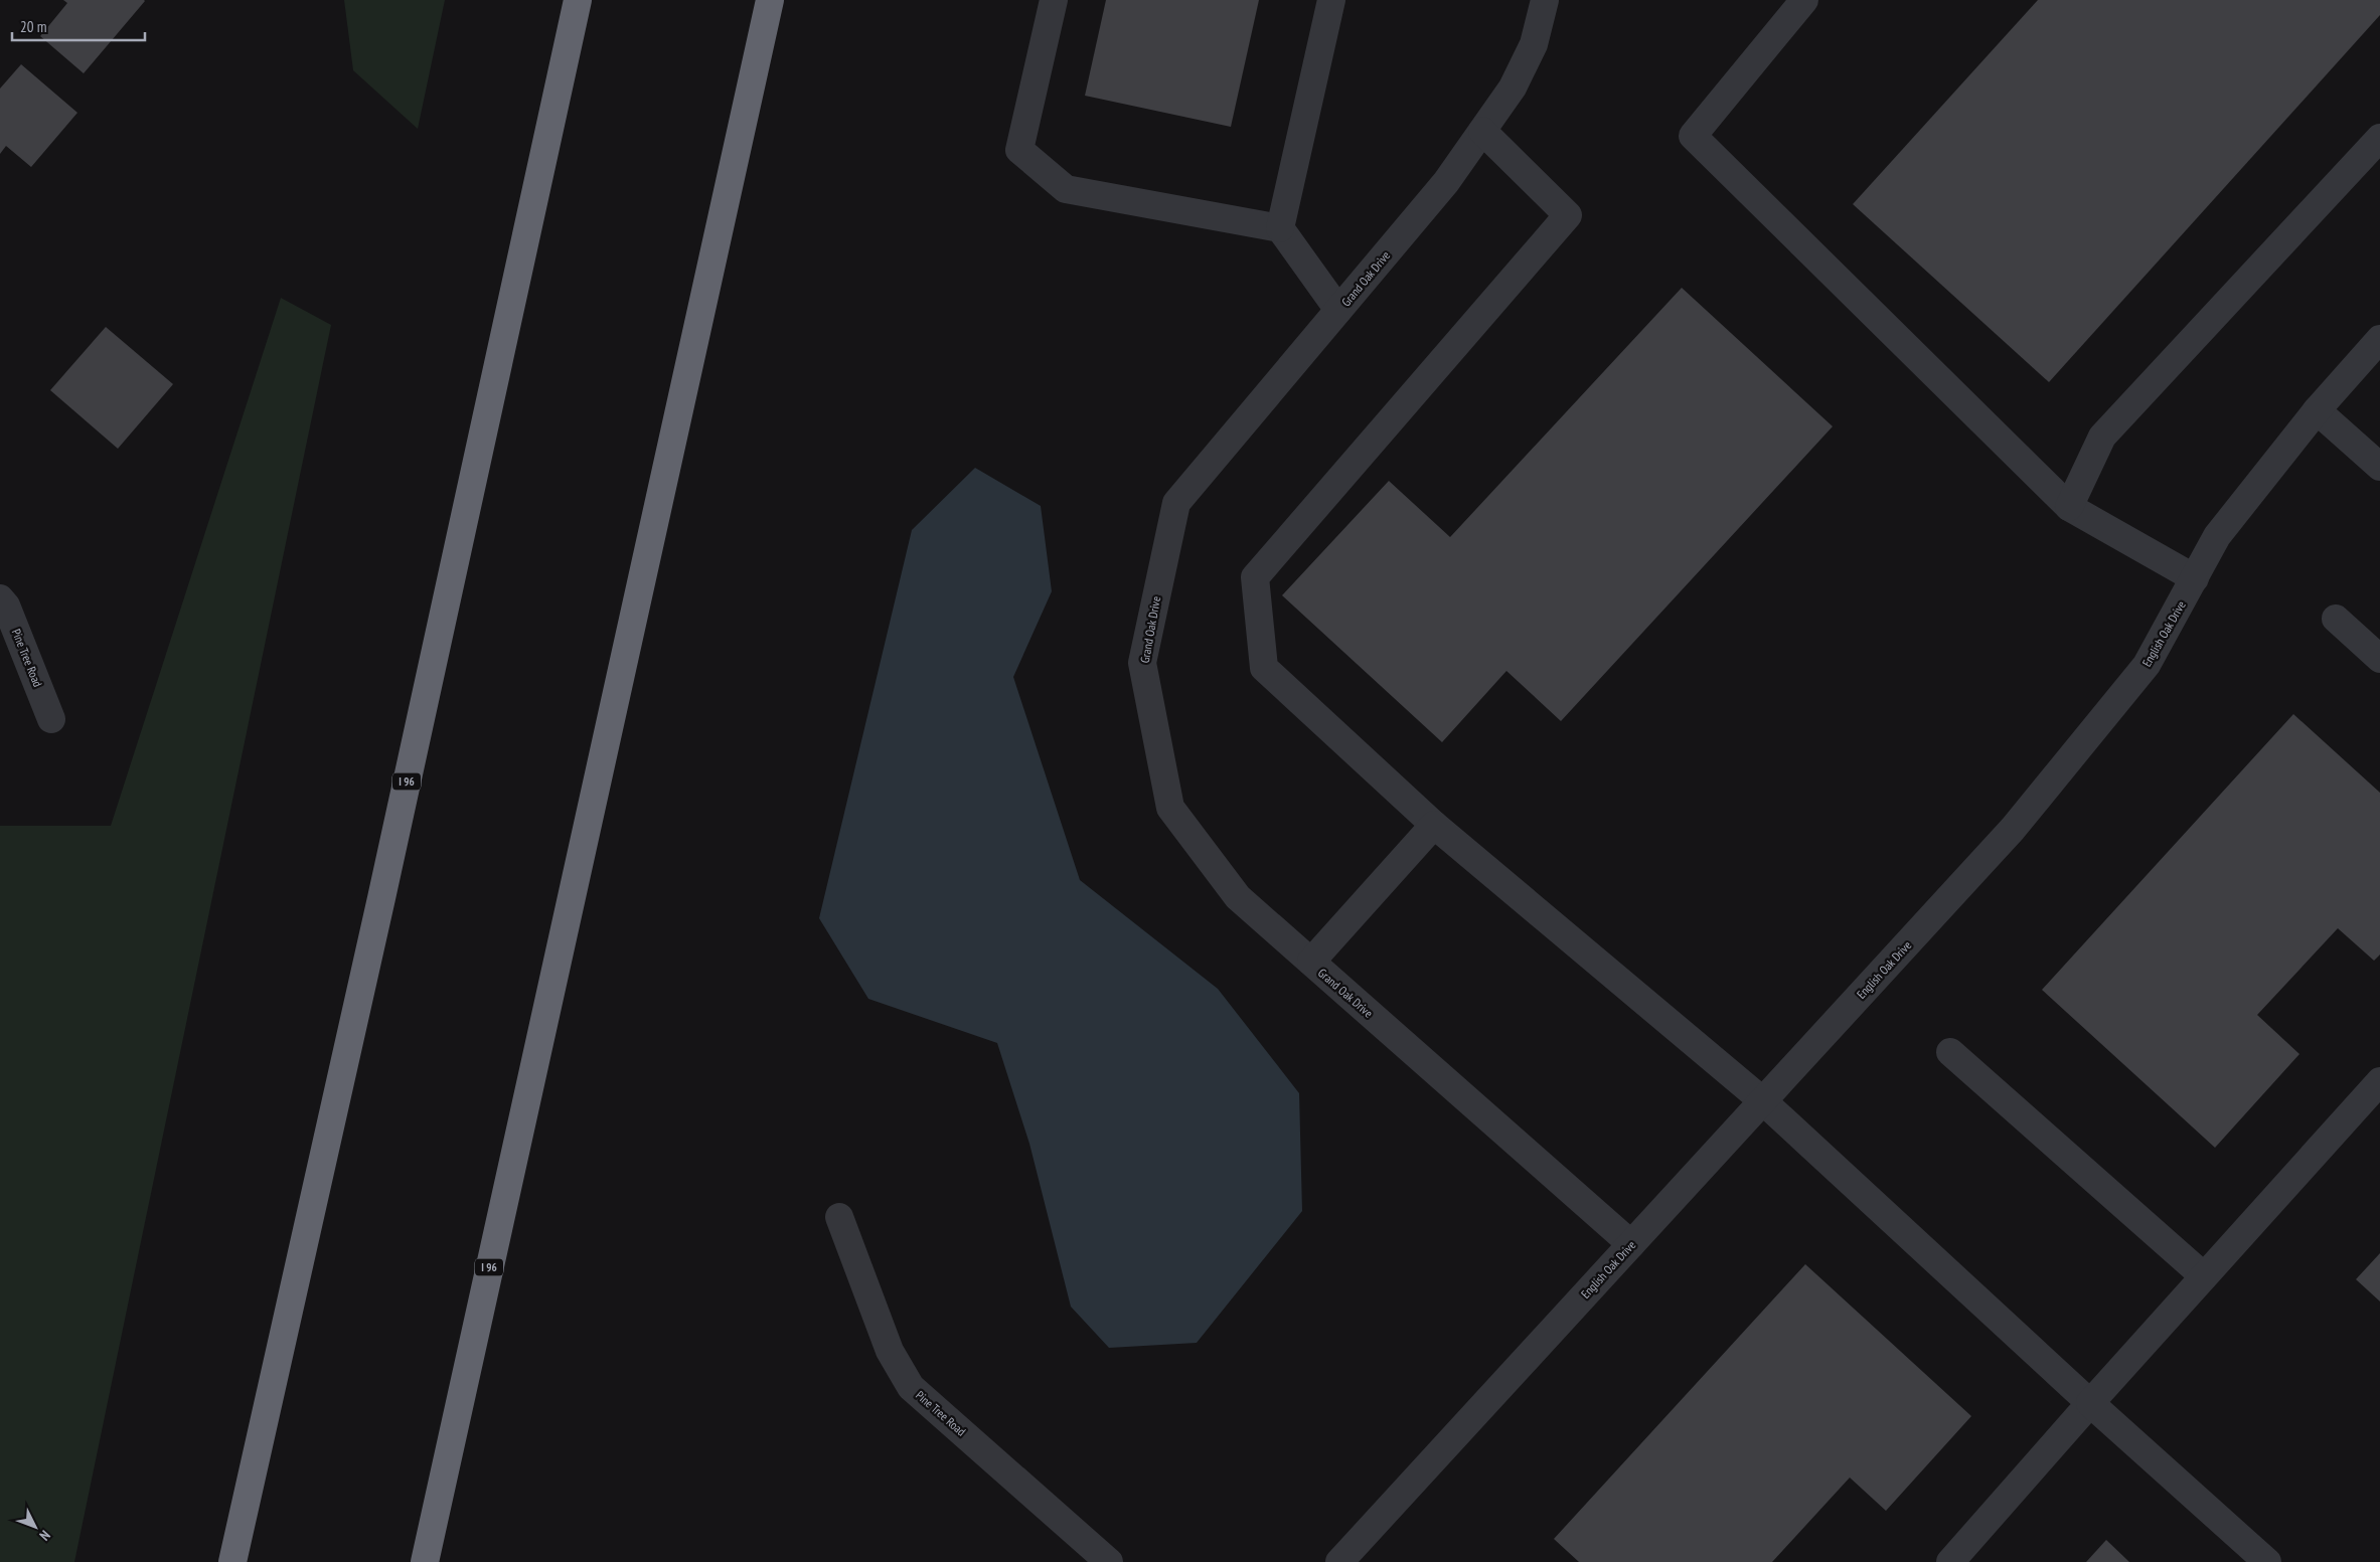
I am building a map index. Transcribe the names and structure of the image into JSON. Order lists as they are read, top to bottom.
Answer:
{
  "streets": {
    "highway": ["I 96"],
    "street": ["Grand Oak Drive", "English Oak Drive", "Pine Tree Road"]
  },
  "crossings": [
    ["Grand Oak Drive", "English Oak Drive"]
  ],
  "scale_bar": "20 m",
  "north": "bottom right"
}
